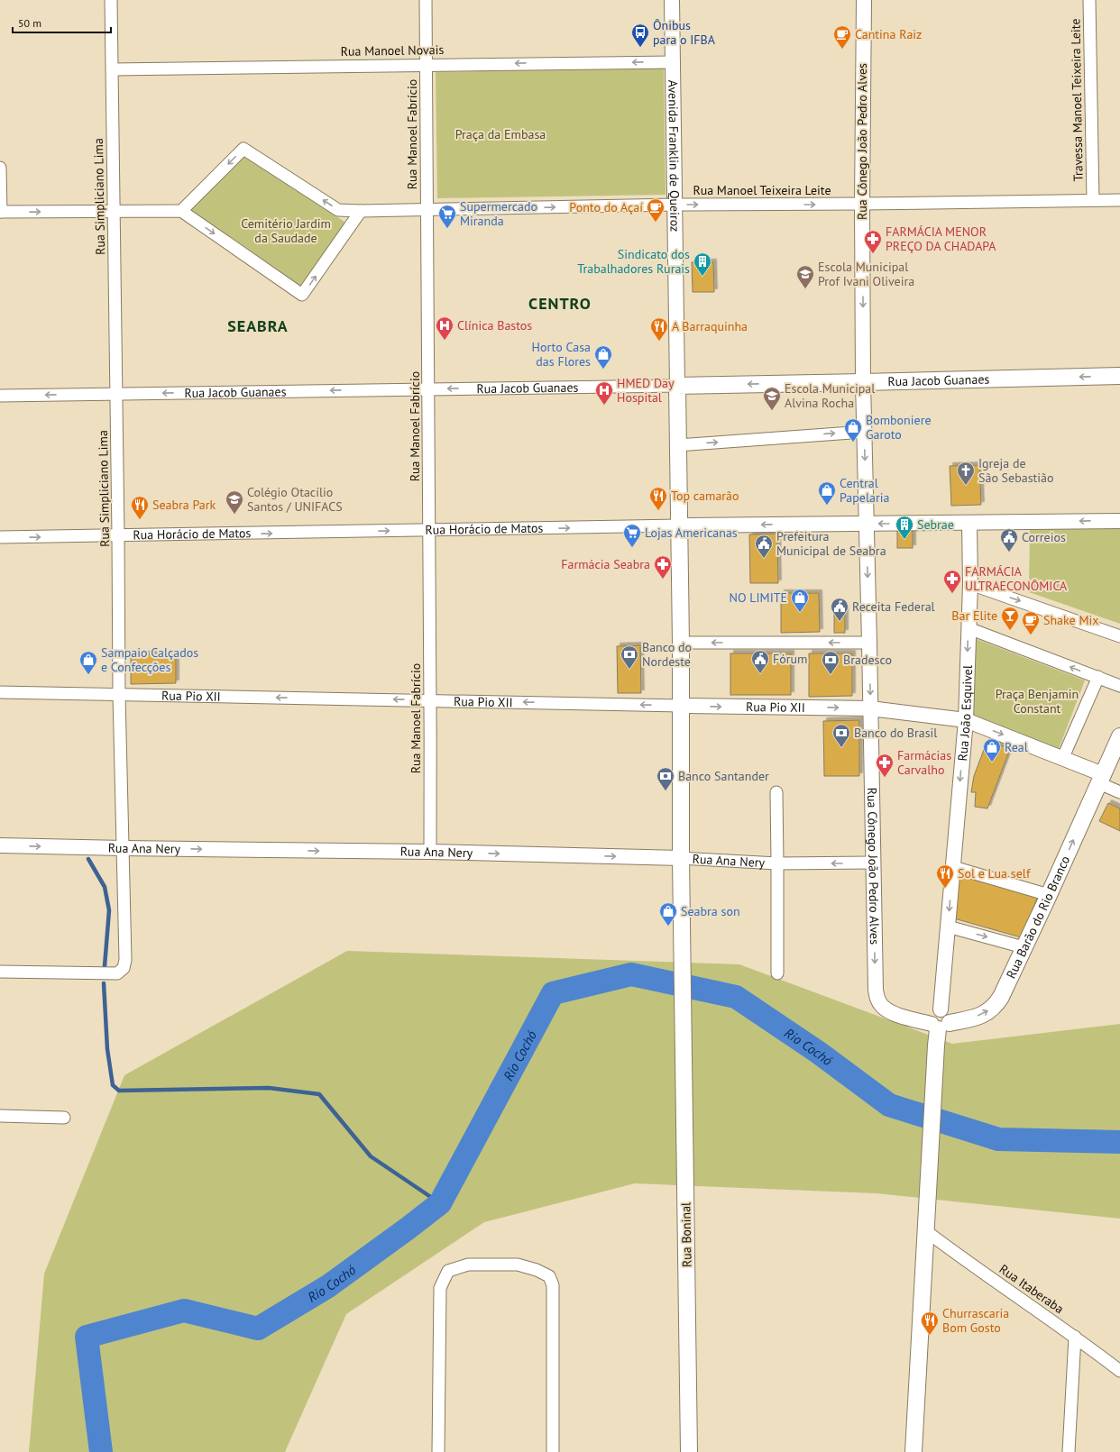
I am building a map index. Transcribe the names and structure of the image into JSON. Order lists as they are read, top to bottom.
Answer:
{
  "streets": {
    "main road": [
      "Avenida Franklin de Queiroz",
      "Rua Jacob Guanaes",
      "Rua Barão do Rio Branco",
      "Rua Boninal"
    ],
    "street": [
      "Rua Manoel Novais",
      "Travessa Manoel Teixeira Leite",
      "Rua Manoel Fabrício",
      "Rua Cônego João Pedro Alves",
      "Rua Manoel Teixeira Leite",
      "Rua Simpliciano Lima",
      "Rua Horácio de Matos",
      "Rua Pio XII",
      "Rua João Esquivel",
      "Rua Ana Nery",
      "Rua Itaberaba"
    ]
  },
  "crossings": [
    ["Rua Manoel Novais", "Rua Manoel Fabrício"],
    ["Rua Manoel Novais", "Avenida Franklin de Queiroz"],
    ["Rua Manoel Novais", "Rua Simpliciano Lima"],
    ["Travessa Manoel Teixeira Leite", "Rua Manoel Teixeira Leite"],
    ["Rua Manoel Fabrício", "Rua Manoel Teixeira Leite"],
    ["Rua Manoel Fabrício", "Rua Jacob Guanaes"],
    ["Rua Manoel Fabrício", "Rua Horácio de Matos"],
    ["Rua Manoel Fabrício", "Rua Pio XII"],
    ["Rua Manoel Fabrício", "Rua Ana Nery"],
    ["Rua Cônego João Pedro Alves", "Rua Manoel Teixeira Leite"],
    ["Rua Cônego João Pedro Alves", "Rua Jacob Guanaes"],
    ["Rua Cônego João Pedro Alves", "Rua Horácio de Matos"],
    ["Rua Cônego João Pedro Alves", "Rua Pio XII"],
    ["Rua Cônego João Pedro Alves", "Rua João Esquivel"],
    ["Rua Cônego João Pedro Alves", "Rua Ana Nery"],
    ["Rua Cônego João Pedro Alves", "Rua Barão do Rio Branco"],
    ["Avenida Franklin de Queiroz", "Rua Manoel Teixeira Leite"],
    ["Avenida Franklin de Queiroz", "Rua Jacob Guanaes"],
    ["Avenida Franklin de Queiroz", "Rua Horácio de Matos"],
    ["Avenida Franklin de Queiroz", "Rua Pio XII"],
    ["Avenida Franklin de Queiroz", "Rua Ana Nery"],
    ["Avenida Franklin de Queiroz", "Rua Boninal"],
    ["Rua Simpliciano Lima", "Rua Jacob Guanaes"],
    ["Rua Simpliciano Lima", "Rua Horácio de Matos"],
    ["Rua Simpliciano Lima", "Rua Pio XII"],
    ["Rua Simpliciano Lima", "Rua Ana Nery"],
    ["Rua Horácio de Matos", "Rua João Esquivel"],
    ["Rua Pio XII", "Rua João Esquivel"],
    ["Rua João Esquivel", "Rua Barão do Rio Branco"]
  ],
  "one_way": [
    "Rua Manoel Novais",
    "Rua Cônego João Pedro Alves",
    "Rua Jacob Guanaes",
    "Rua João Esquivel",
    "Rua Barão do Rio Branco"
  ],
  "districts": ["CENTRO", "SEABRA"],
  "water": ["Rio Cochó"],
  "parks": ["Praça da Embasa", "Cemitério Jardim da Saudade", "Praça Benjamin Constant"],
  "places": {
    "bus stop": ["Ônibus para o IFBA"],
    "cafe": ["Cantina Raiz", "Ponto do Açaí", "Shake Mix"],
    "supermarket": ["Supermercado Miranda", "Lojas Americanas"],
    "pharmacy": [
      "FARMÁCIA MENOR PREÇO DA CHADAPA",
      "Farmácia Seabra",
      "FARMÁCIA ULTRAECONÔMICA",
      "Farmácias Carvalho"
    ],
    "building": ["Sindicato dos Trabalhadores Rurais", "Sebrae"],
    "school or university": ["Escola Municipal Prof Ivani Oliveira", "Escola Municipal Alvina Rocha", "Colégio Otacílio Santos / UNIFACS"],
    "hospital": ["Clínica Bastos", "HMED Day Hospital"],
    "restaurant": [
      "A Barraquinha",
      "Top camarão",
      "Seabra Park",
      "Sol e Lua self",
      "Churrascaria Bom Gosto"
    ],
    "shop": [
      "Horto Casa das Flores",
      "Bomboniere Garoto",
      "Central Papelaria",
      "NO LIMITE",
      "Sampaio Calçados e Confecções",
      "Real",
      "Seabra son"
    ],
    "church": ["Igreja de São Sebastião"],
    "public building": [
      "Correios",
      "Prefeitura Municipal de Seabra",
      "Receita Federal",
      "Fórum"
    ],
    "bar": ["Bar Elite"],
    "bank": [
      "Banco do Nordeste",
      "Bradesco",
      "Banco do Brasil",
      "Banco Santander"
    ]
  },
  "scale_bar": "50 m"
}
